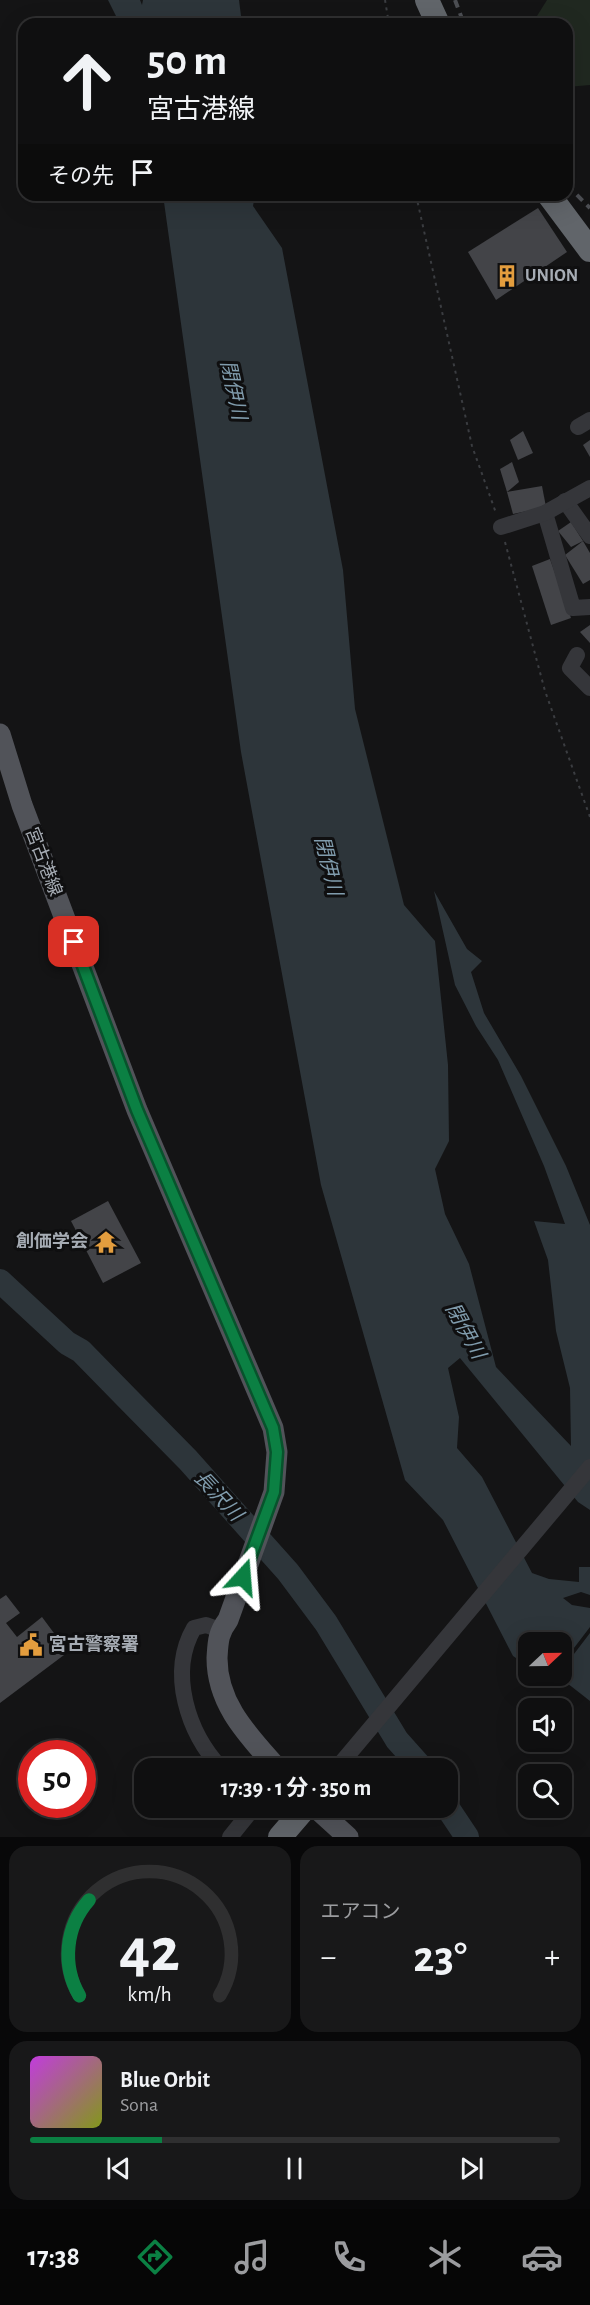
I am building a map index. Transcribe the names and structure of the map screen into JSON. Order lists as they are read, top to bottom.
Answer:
{
  "streets": {
    "main road": ["宮古港線"]
  },
  "water": ["閉伊川", "長沢川"],
  "places": {
    "building": ["UNION"],
    "temple": ["創価学会"],
    "public building": ["宮古警察署"]
  },
  "north": "right",
  "page": {
    "turn": ["50 m", "宮古港線"],
    "then": "その先",
    "limit": "50",
    "trip": "17:39 · 1 分 · 350 m",
    "tile": "エアコン",
    "heat": ["−", "23°", "+"],
    "song": ["Blue Orbit", "Sona"],
    "tabs": "17:38",
    "gauge": ["42", "km/h"]
  }
}
